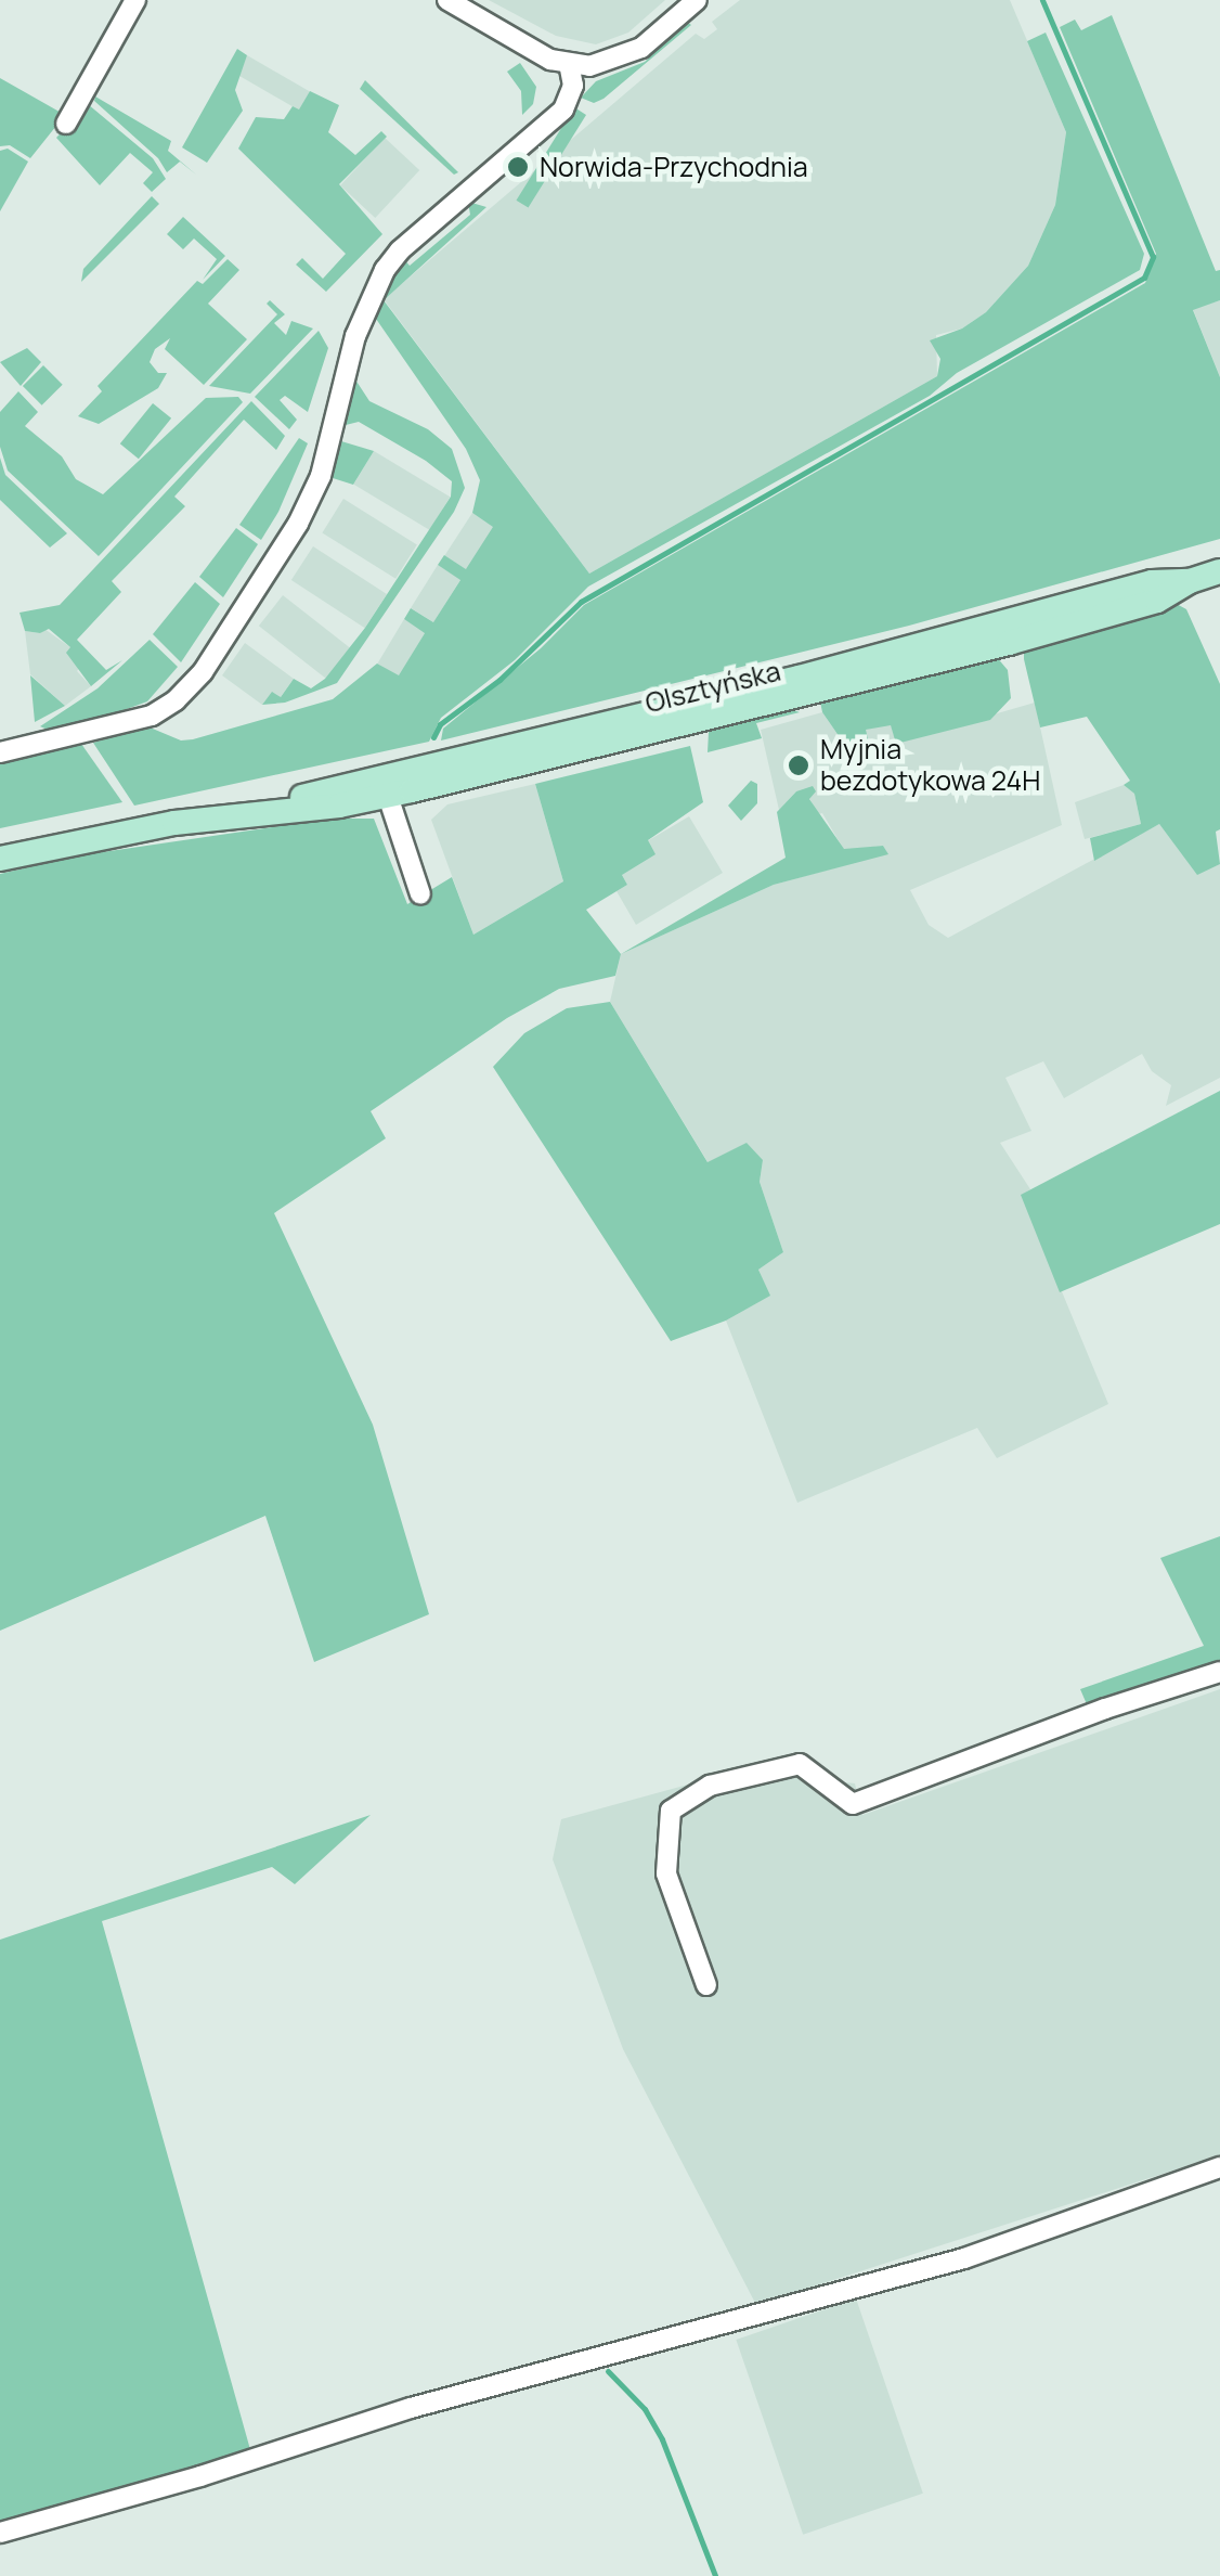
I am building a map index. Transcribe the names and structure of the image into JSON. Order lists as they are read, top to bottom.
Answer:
{
  "streets": {
    "main road": ["Olsztyńska"]
  },
  "places": ["Norwida-Przychodnia", "Myjnia bezdotykowa 24H"]
}
